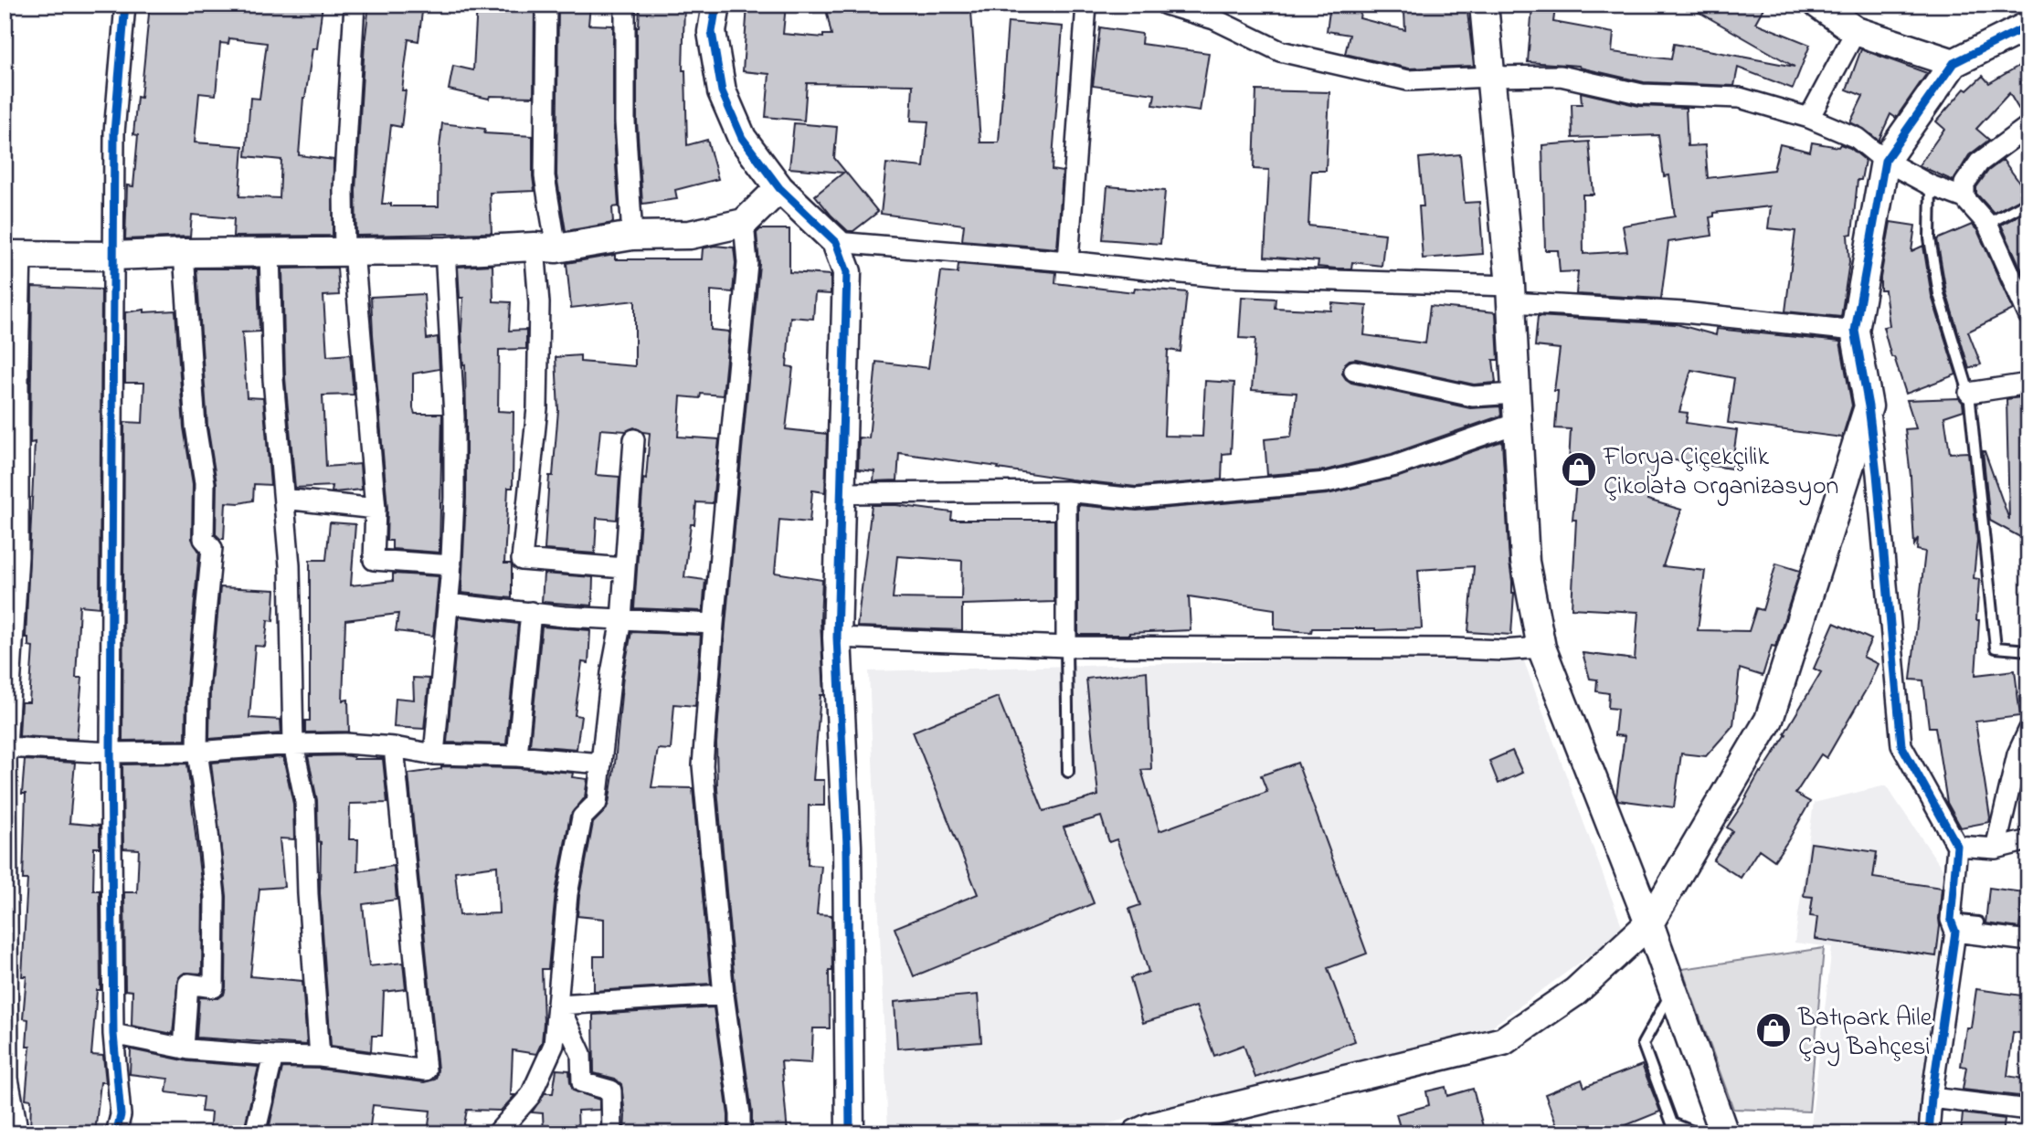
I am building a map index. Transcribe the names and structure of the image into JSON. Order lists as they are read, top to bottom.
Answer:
{
  "places": {
    "shop": ["Florya Çiçekçilik Çikolata Organizasyon", "Batıpark Aile Çay Bahçesi"]
  }
}
